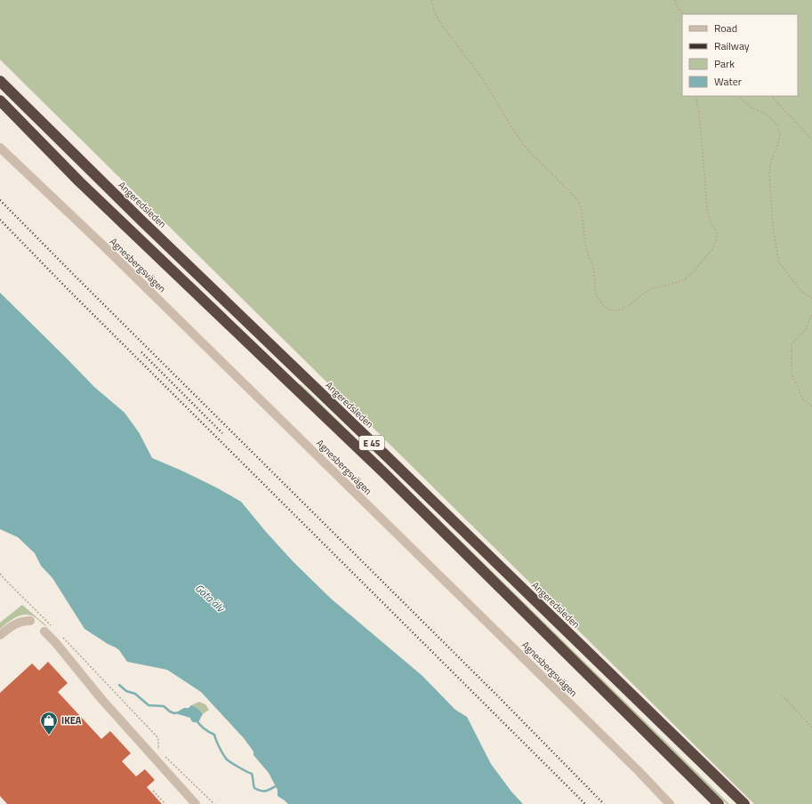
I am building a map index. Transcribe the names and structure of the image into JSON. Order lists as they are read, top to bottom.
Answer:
{
  "streets": {
    "highway": ["Angeredsleden", "E 45"],
    "street": ["Agnesbergsvägen"]
  },
  "water": ["Göta älv"],
  "places": {
    "shop": ["IKEA"]
  },
  "legend": [
    "Road",
    "Railway",
    "Park",
    "Water"
  ]
}
